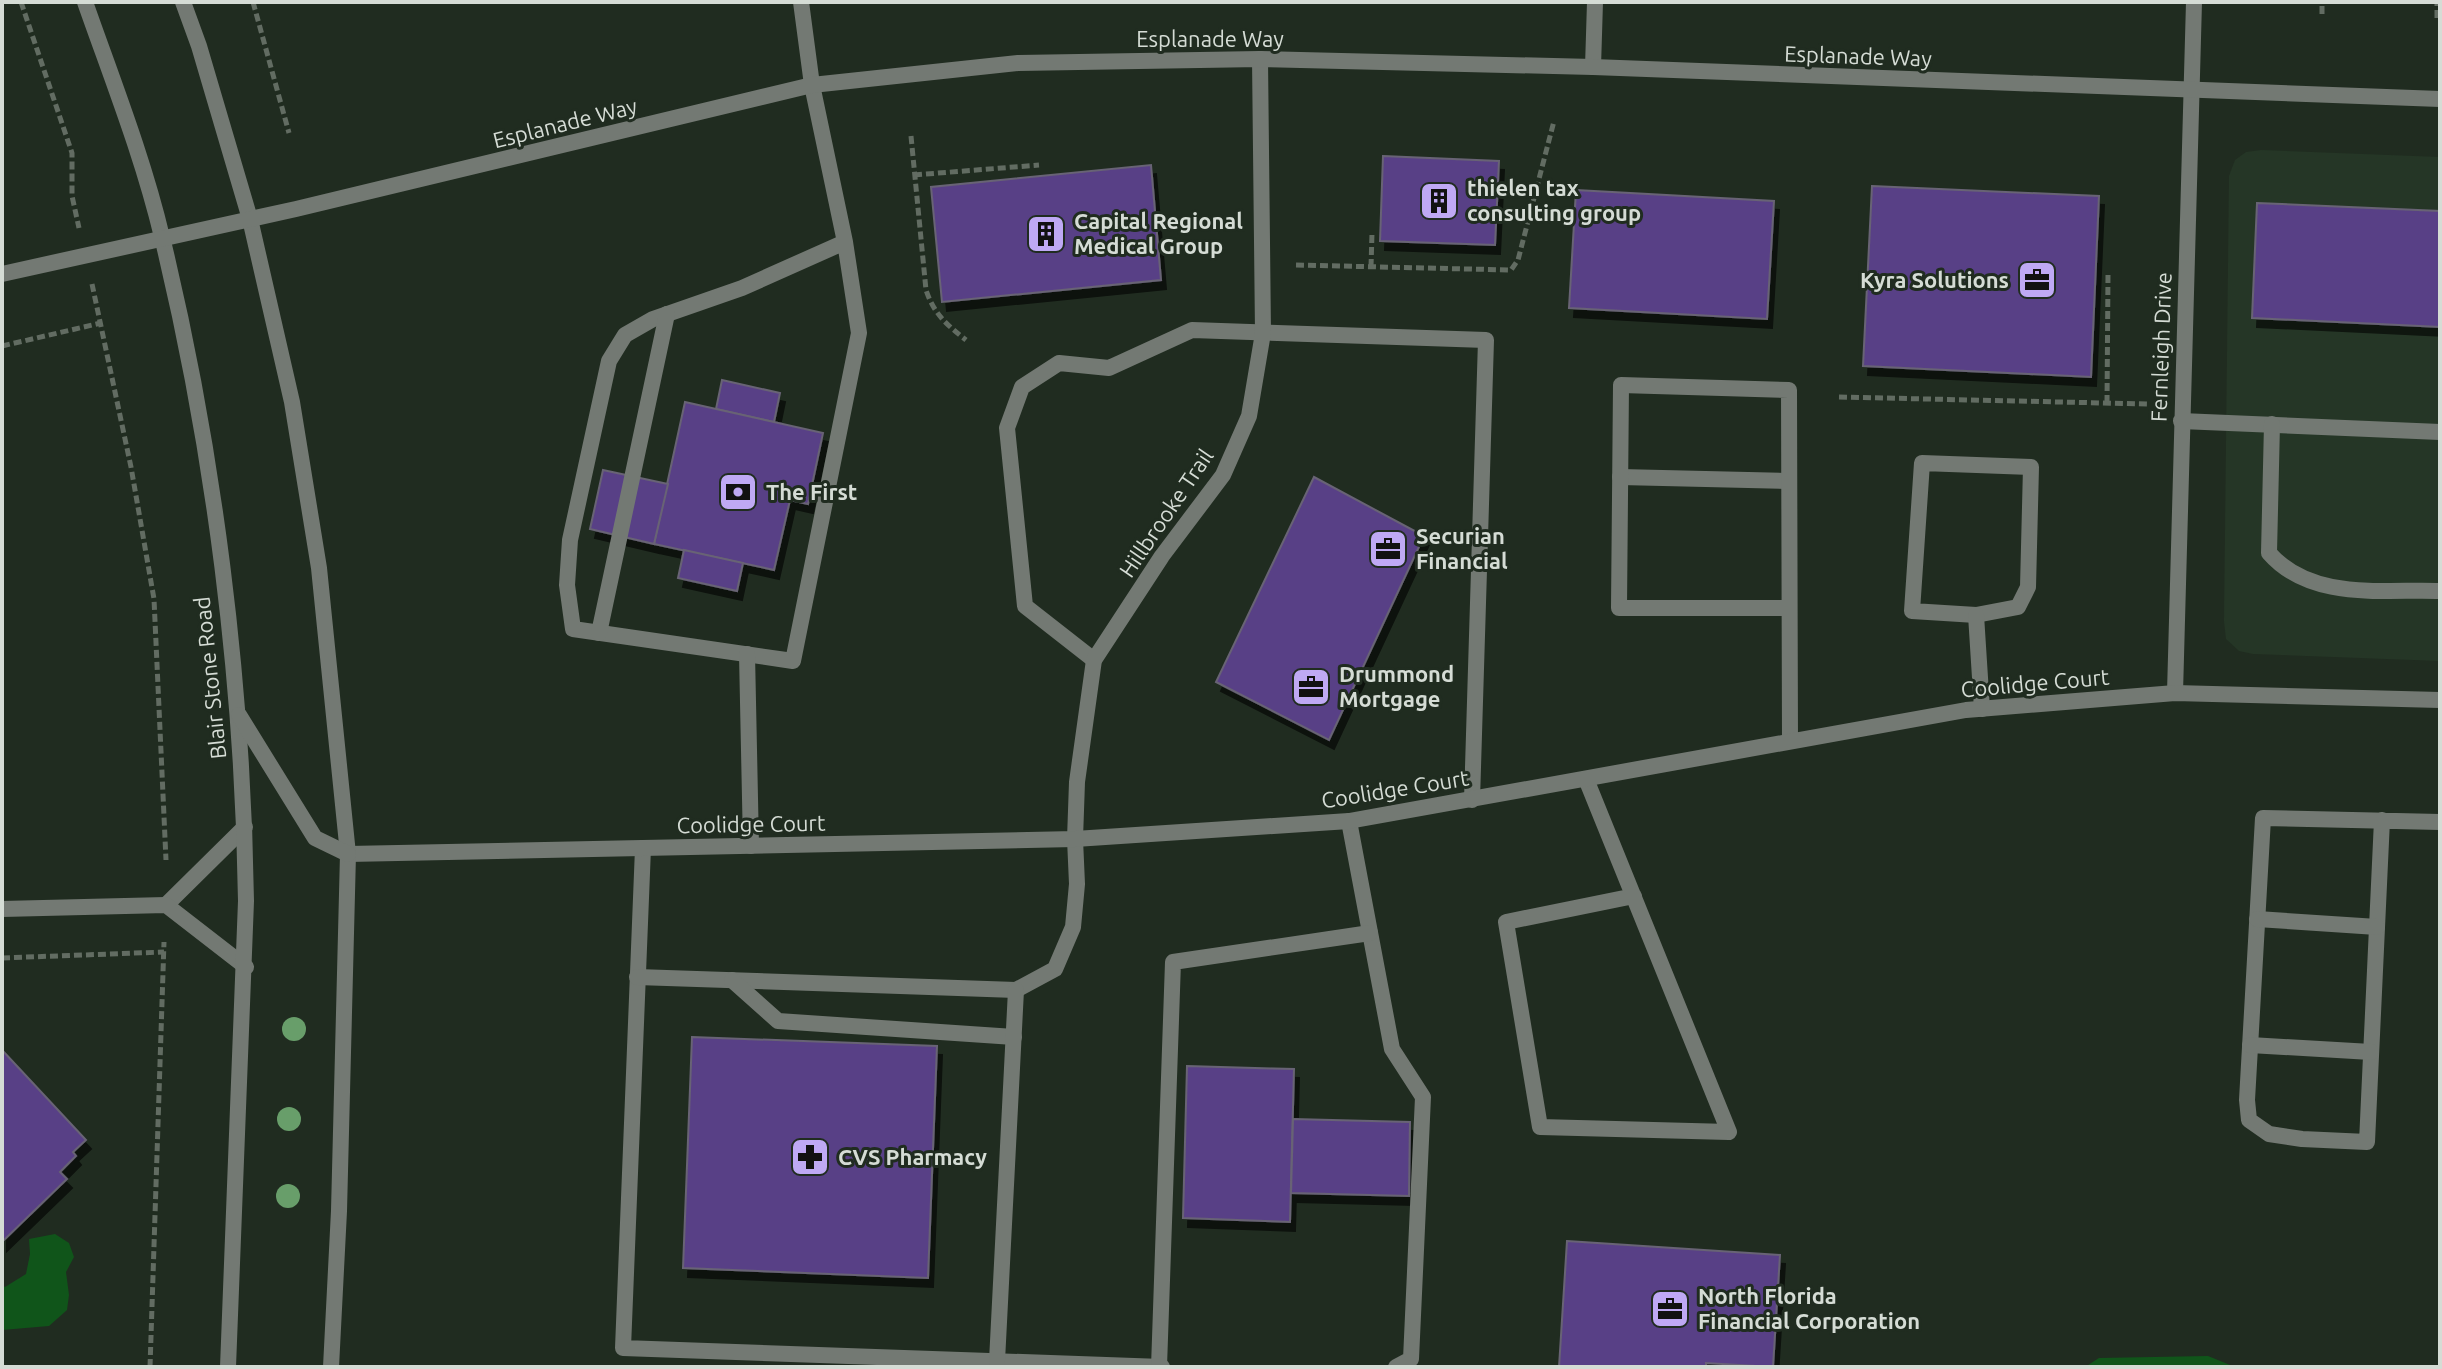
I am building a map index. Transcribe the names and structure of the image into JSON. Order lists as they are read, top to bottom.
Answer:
{
  "streets": {
    "street": [
      "Esplanade Way",
      "Fernleigh Drive",
      "Hillbrooke Trail",
      "Blair Stone Road",
      "Coolidge Court"
    ]
  },
  "crossings": [
    ["Esplanade Way", "Fernleigh Drive"],
    ["Esplanade Way", "Hillbrooke Trail"],
    ["Esplanade Way", "Blair Stone Road"],
    ["Fernleigh Drive", "Coolidge Court"],
    ["Hillbrooke Trail", "Coolidge Court"]
  ],
  "places": {
    "building": ["thielen tax consulting group", "Capital Regional Medical Group"],
    "office": [
      "Kyra Solutions",
      "Securian Financial",
      "Drummond Mortgage",
      "North Florida Financial Corporation"
    ],
    "bank": ["The First"],
    "pharmacy": ["CVS Pharmacy"]
  }
}
